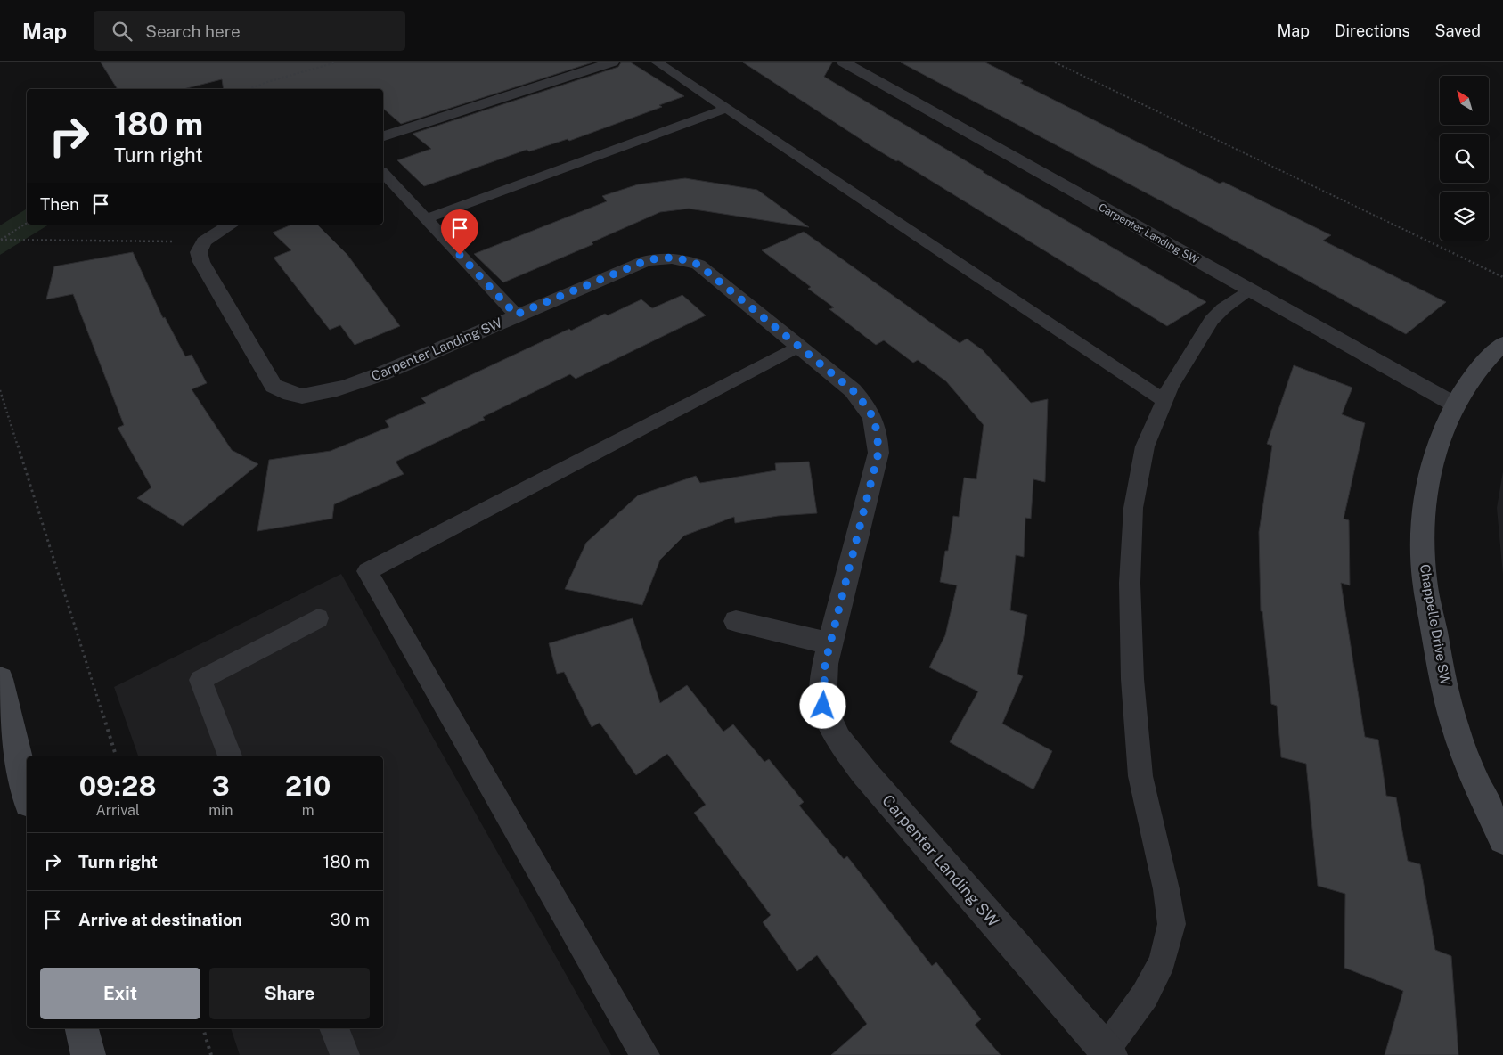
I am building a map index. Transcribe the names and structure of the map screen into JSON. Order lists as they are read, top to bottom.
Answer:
{
  "streets": {
    "street": ["Carpenter Landing SW", "Chappelle Drive SW"]
  },
  "crossings": [
    ["Carpenter Landing SW", "Chappelle Drive SW"]
  ],
  "north": "top left",
  "page": {
    "header": "Map",
    "search": "Search here",
    "nav": ["Map", "Directions", "Saved"],
    "turn": ["180 m", "Turn right"],
    "then": "Then",
    "eta": [
      "09:28",
      "Arrival",
      "3",
      "min",
      "210",
      "m"
    ],
    "list": [
      {
        "name": "Turn right",
        "value": "180 m"
      },
      {
        "name": "Arrive at destination",
        "value": "30 m"
      }
    ],
    "buttons": ["Exit", "Share"]
  }
}
